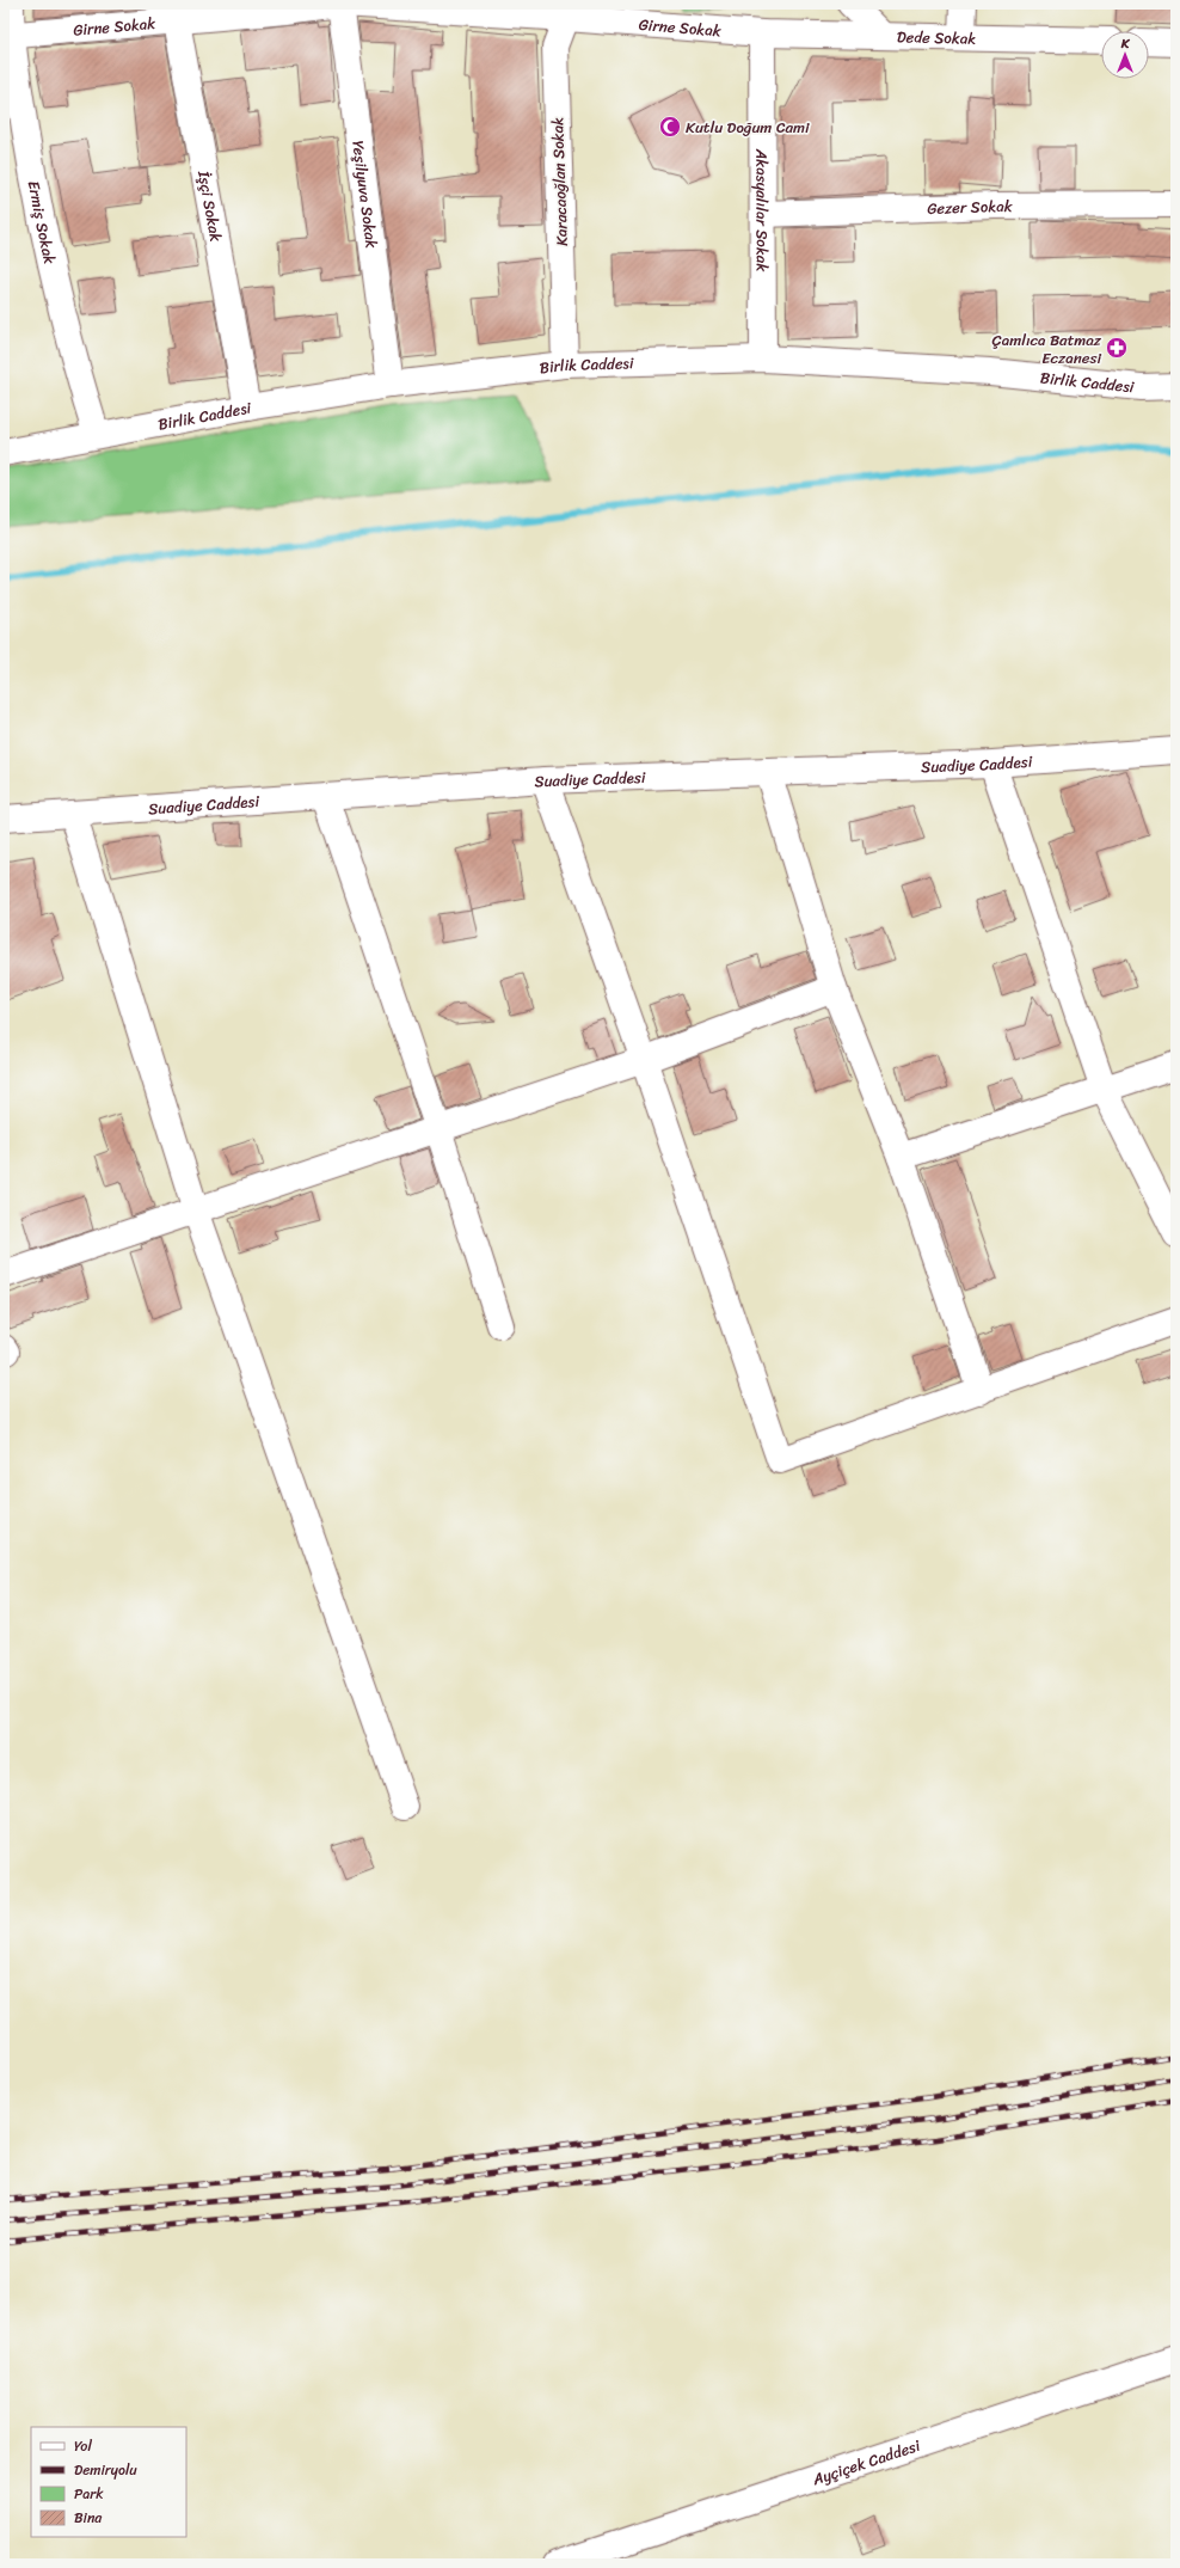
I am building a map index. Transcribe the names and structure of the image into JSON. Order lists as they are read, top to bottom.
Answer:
{
  "streets": {
    "street": [
      "Girne Sokak",
      "Dede Sokak",
      "Karacaoğlan Sokak",
      "Yeşilyuva Sokak",
      "İşçi Sokak",
      "Gezer Sokak",
      "Akasyalılar Sokak",
      "Ermiş Sokak",
      "Birlik Caddesi",
      "Suadiye Caddesi",
      "Ayçiçek Caddesi"
    ]
  },
  "crossings": [
    ["Girne Sokak", "Dede Sokak"],
    ["Girne Sokak", "Karacaoğlan Sokak"],
    ["Girne Sokak", "Yeşilyuva Sokak"],
    ["Girne Sokak", "İşçi Sokak"],
    ["Girne Sokak", "Akasyalılar Sokak"],
    ["Girne Sokak", "Ermiş Sokak"],
    ["Dede Sokak", "Akasyalılar Sokak"],
    ["Karacaoğlan Sokak", "Birlik Caddesi"],
    ["Yeşilyuva Sokak", "Birlik Caddesi"],
    ["İşçi Sokak", "Birlik Caddesi"],
    ["Gezer Sokak", "Akasyalılar Sokak"],
    ["Akasyalılar Sokak", "Birlik Caddesi"],
    ["Ermiş Sokak", "Birlik Caddesi"]
  ],
  "places": {
    "mosque": ["Kutlu Doğum Cami"],
    "pharmacy": ["Çamlıca Batmaz Eczanesi"]
  },
  "legend": [
    "Yol",
    "Demiryolu",
    "Park",
    "Bina"
  ],
  "north": "top"
}
